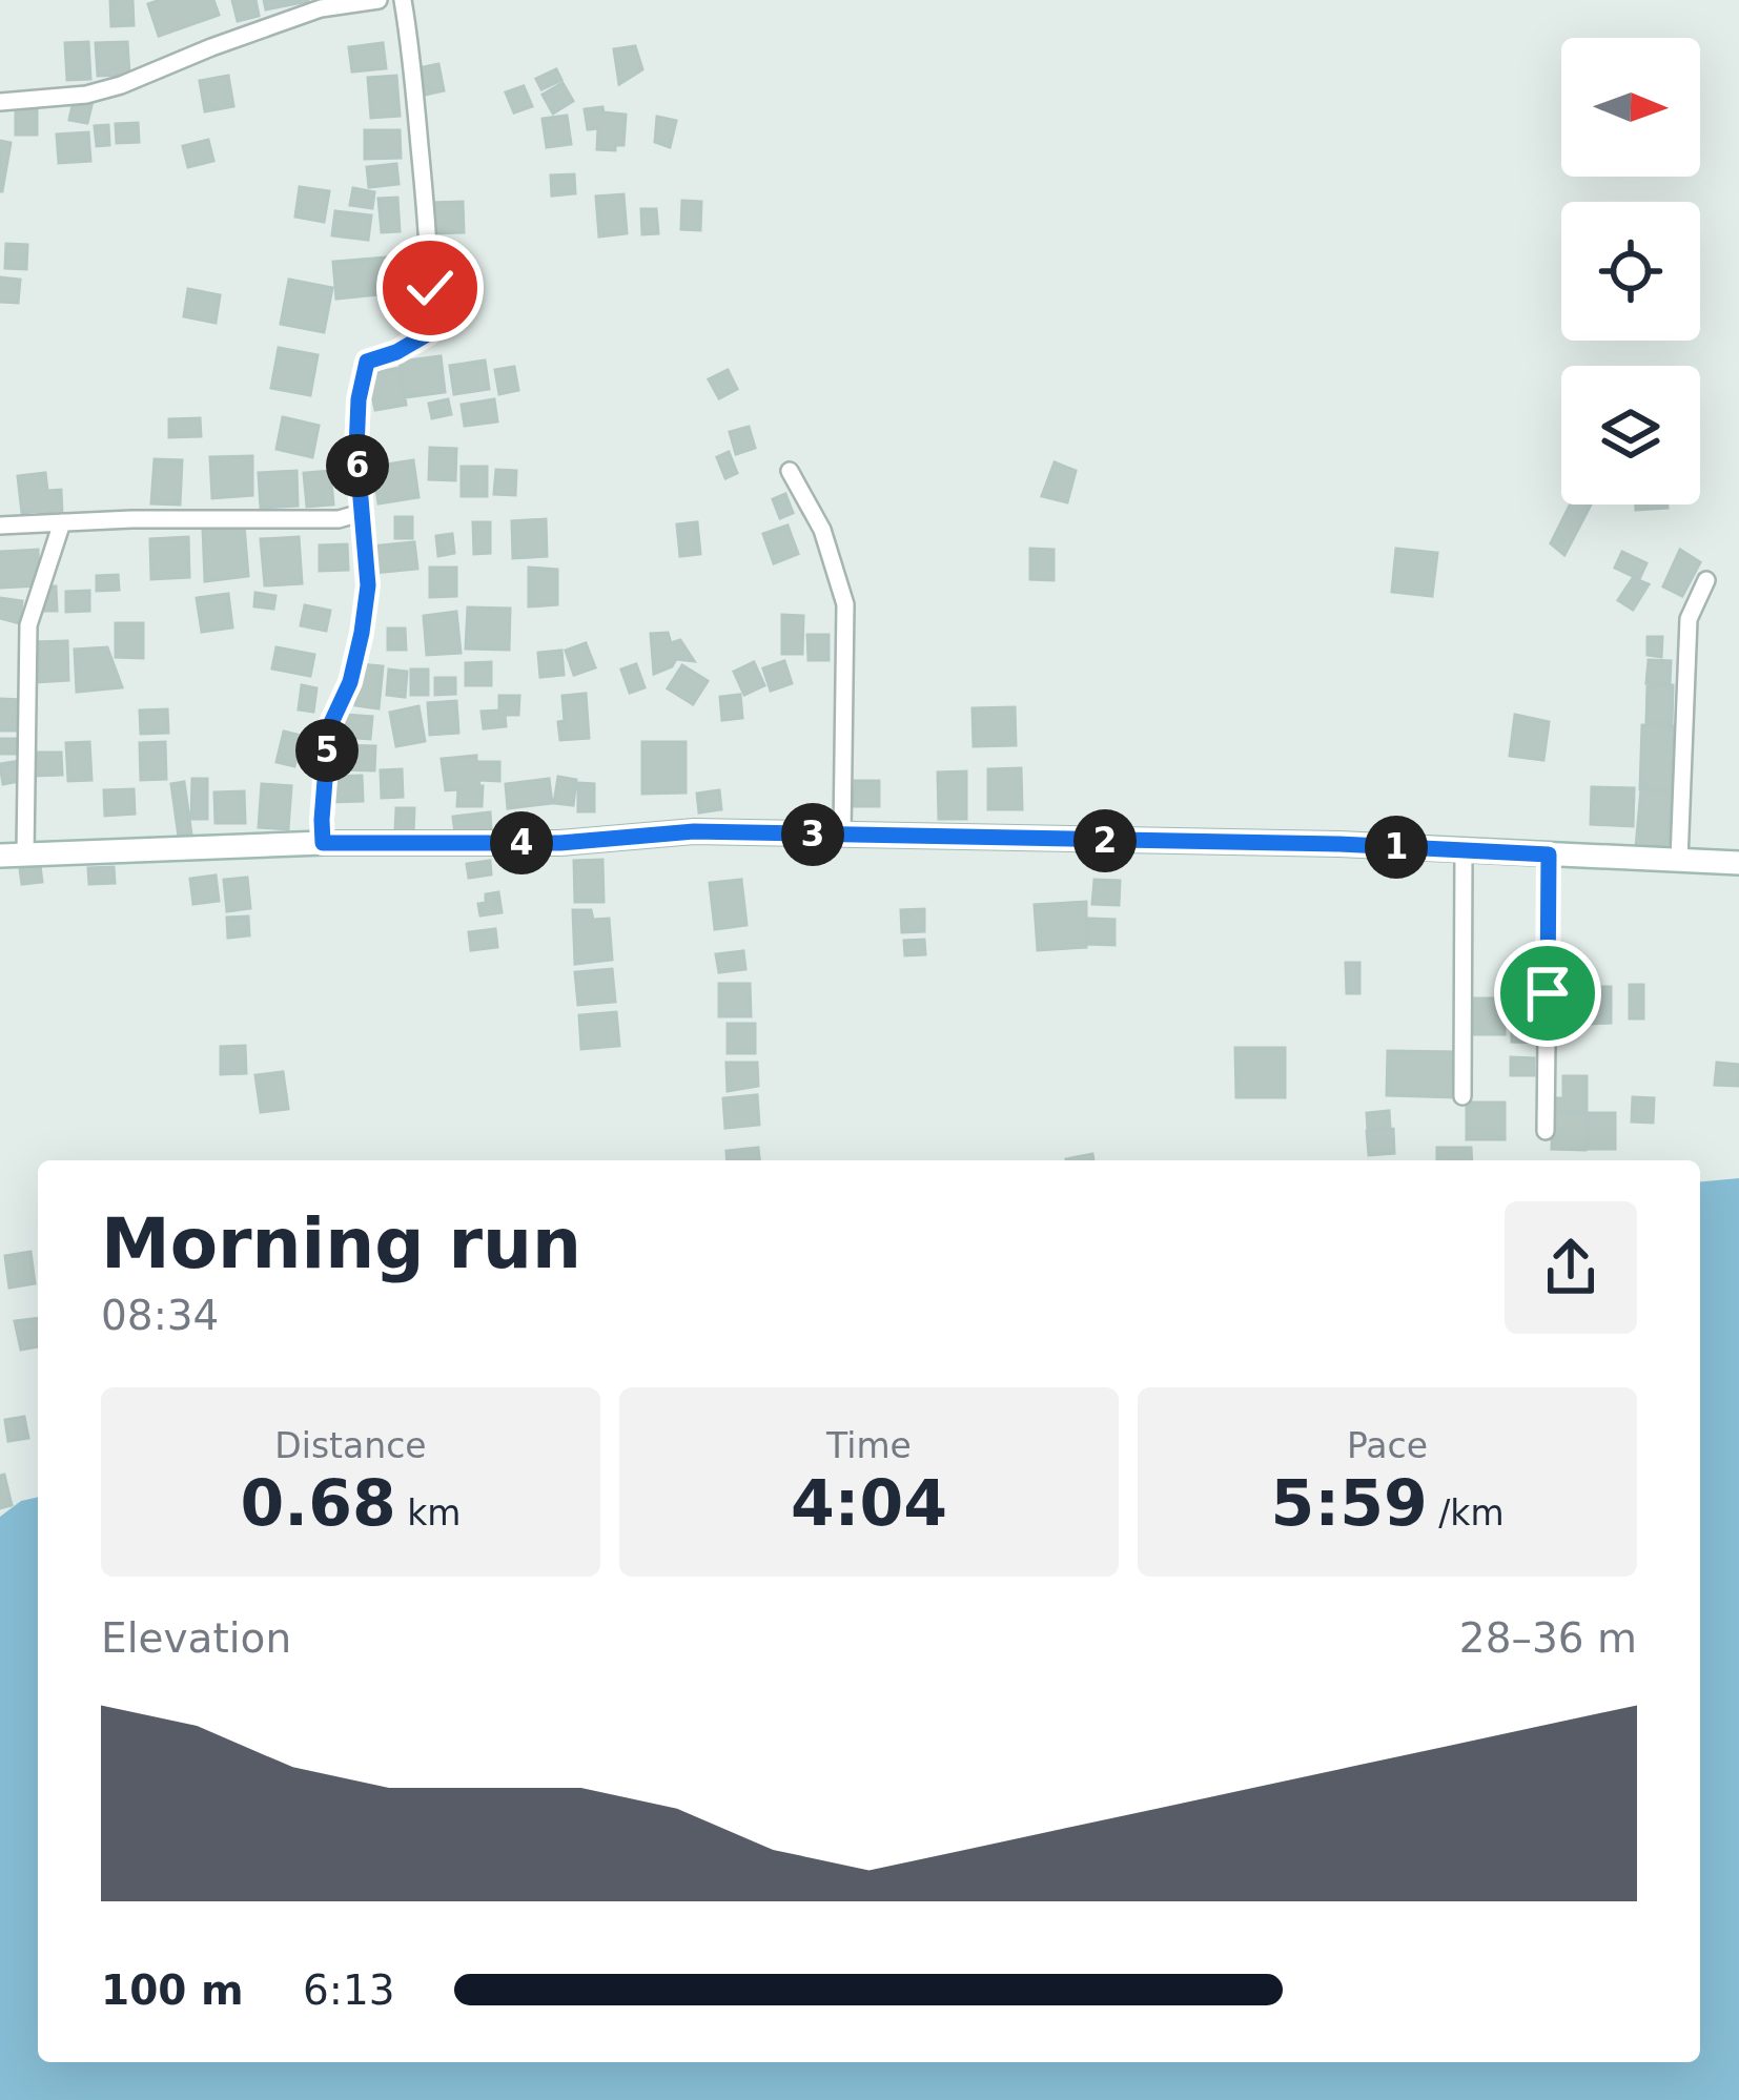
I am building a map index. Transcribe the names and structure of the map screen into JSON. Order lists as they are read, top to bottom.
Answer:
{
  "north": "right",
  "page": {
    "pins": [
      "6",
      "5",
      "3",
      "2",
      "4",
      "1"
    ],
    "heading": ["Morning run", "08:34"],
    "stats": [
      ["Distance", "0.68 km"],
      ["Time", "4:04"],
      ["Pace", "5:59 /km"]
    ],
    "chart": ["Elevation", "28–36 m"],
    "list": [
      {
        "name": "100 m",
        "note": "6:13"
      }
    ]
  }
}
